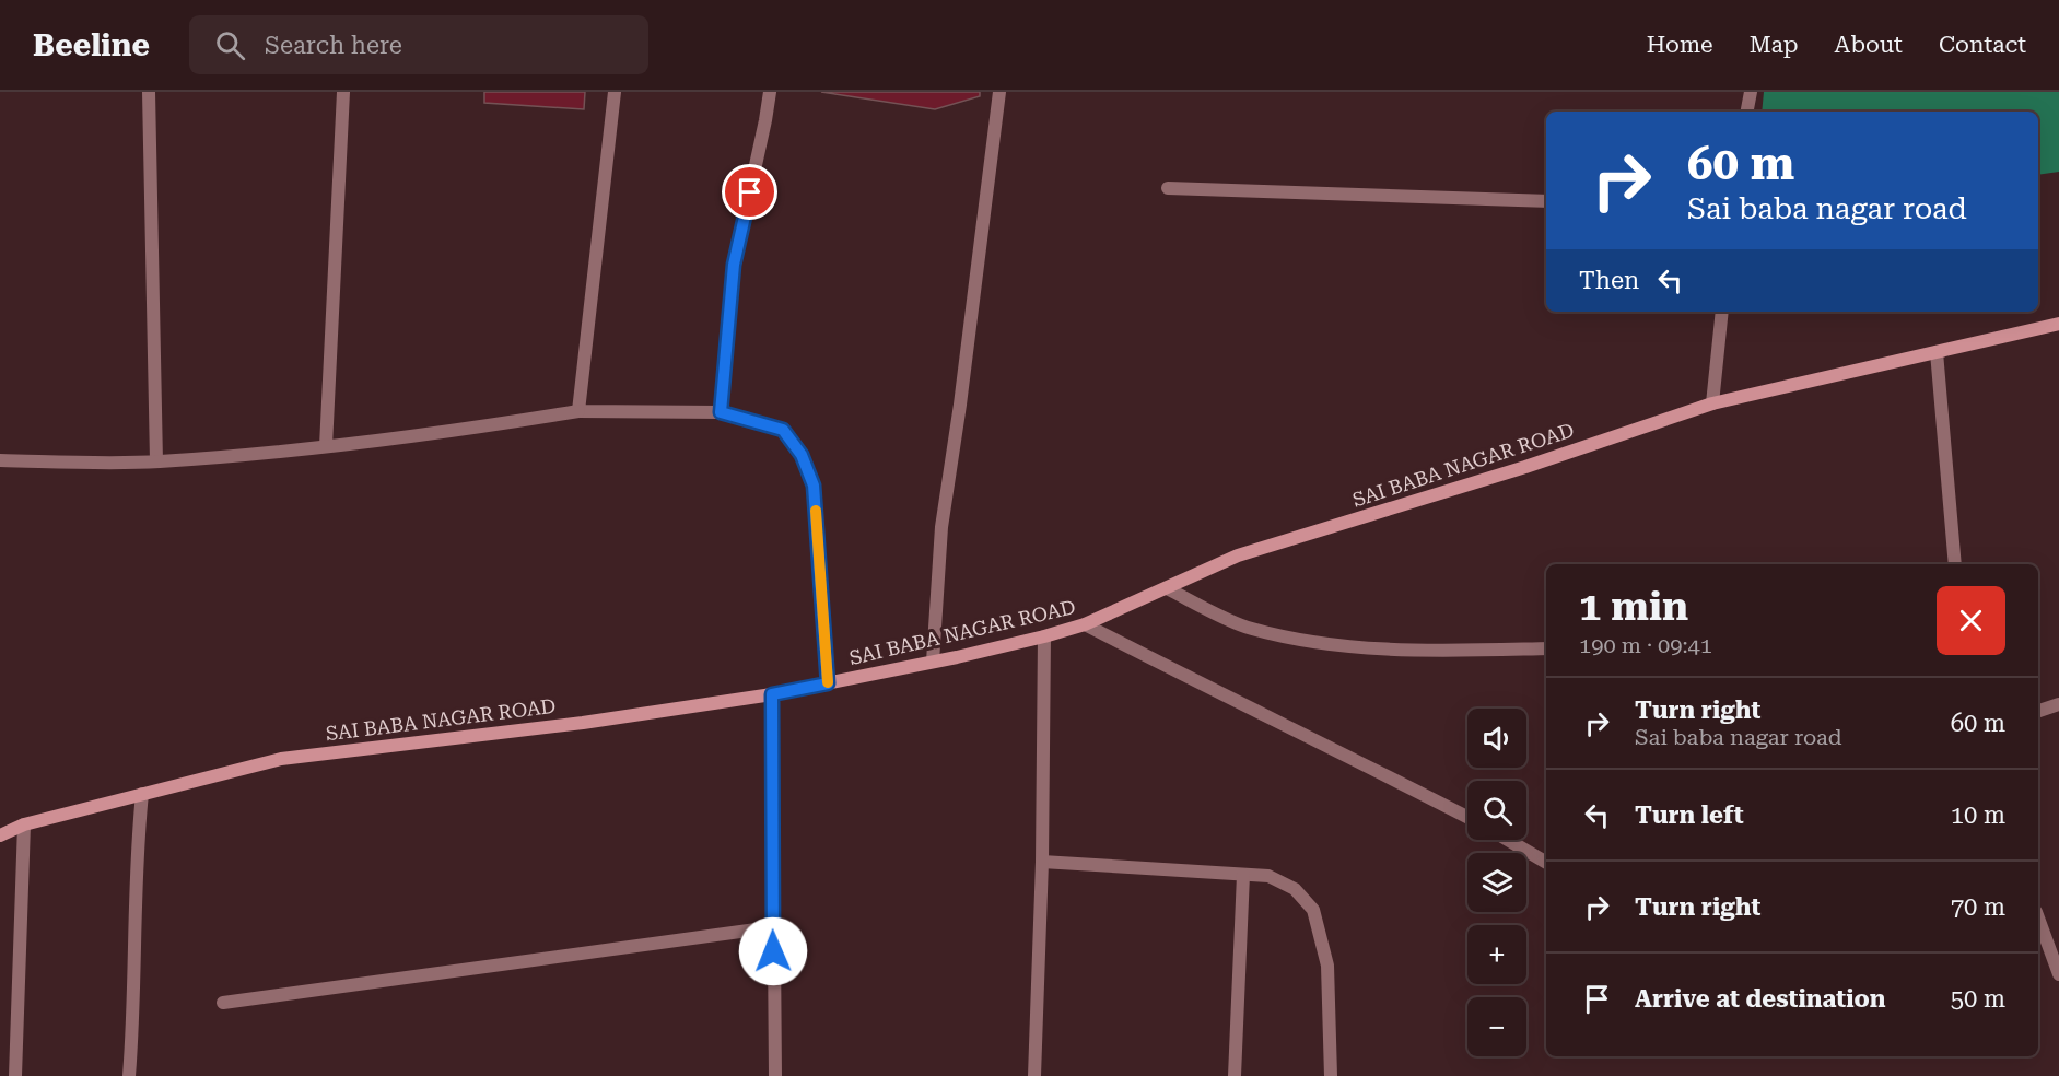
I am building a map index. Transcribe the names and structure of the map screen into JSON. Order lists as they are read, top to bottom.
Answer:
{
  "streets": {
    "main road": ["SAI BABA NAGAR ROAD"]
  },
  "page": {
    "header": "Beeline",
    "search": "Search here",
    "nav": [
      "Home",
      "Map",
      "About",
      "Contact"
    ],
    "turn": ["60 m", "Sai baba nagar road"],
    "then": "Then",
    "heading": ["1 min", "190 m · 09:41"],
    "list": [
      {
        "name": "Turn right",
        "note": "Sai baba nagar road",
        "value": "60 m"
      },
      {
        "name": "Turn left",
        "value": "10 m"
      },
      {
        "name": "Turn right",
        "value": "70 m"
      },
      {
        "name": "Arrive at destination",
        "value": "50 m"
      }
    ],
    "map_buttons": ["+", "−"]
  }
}
